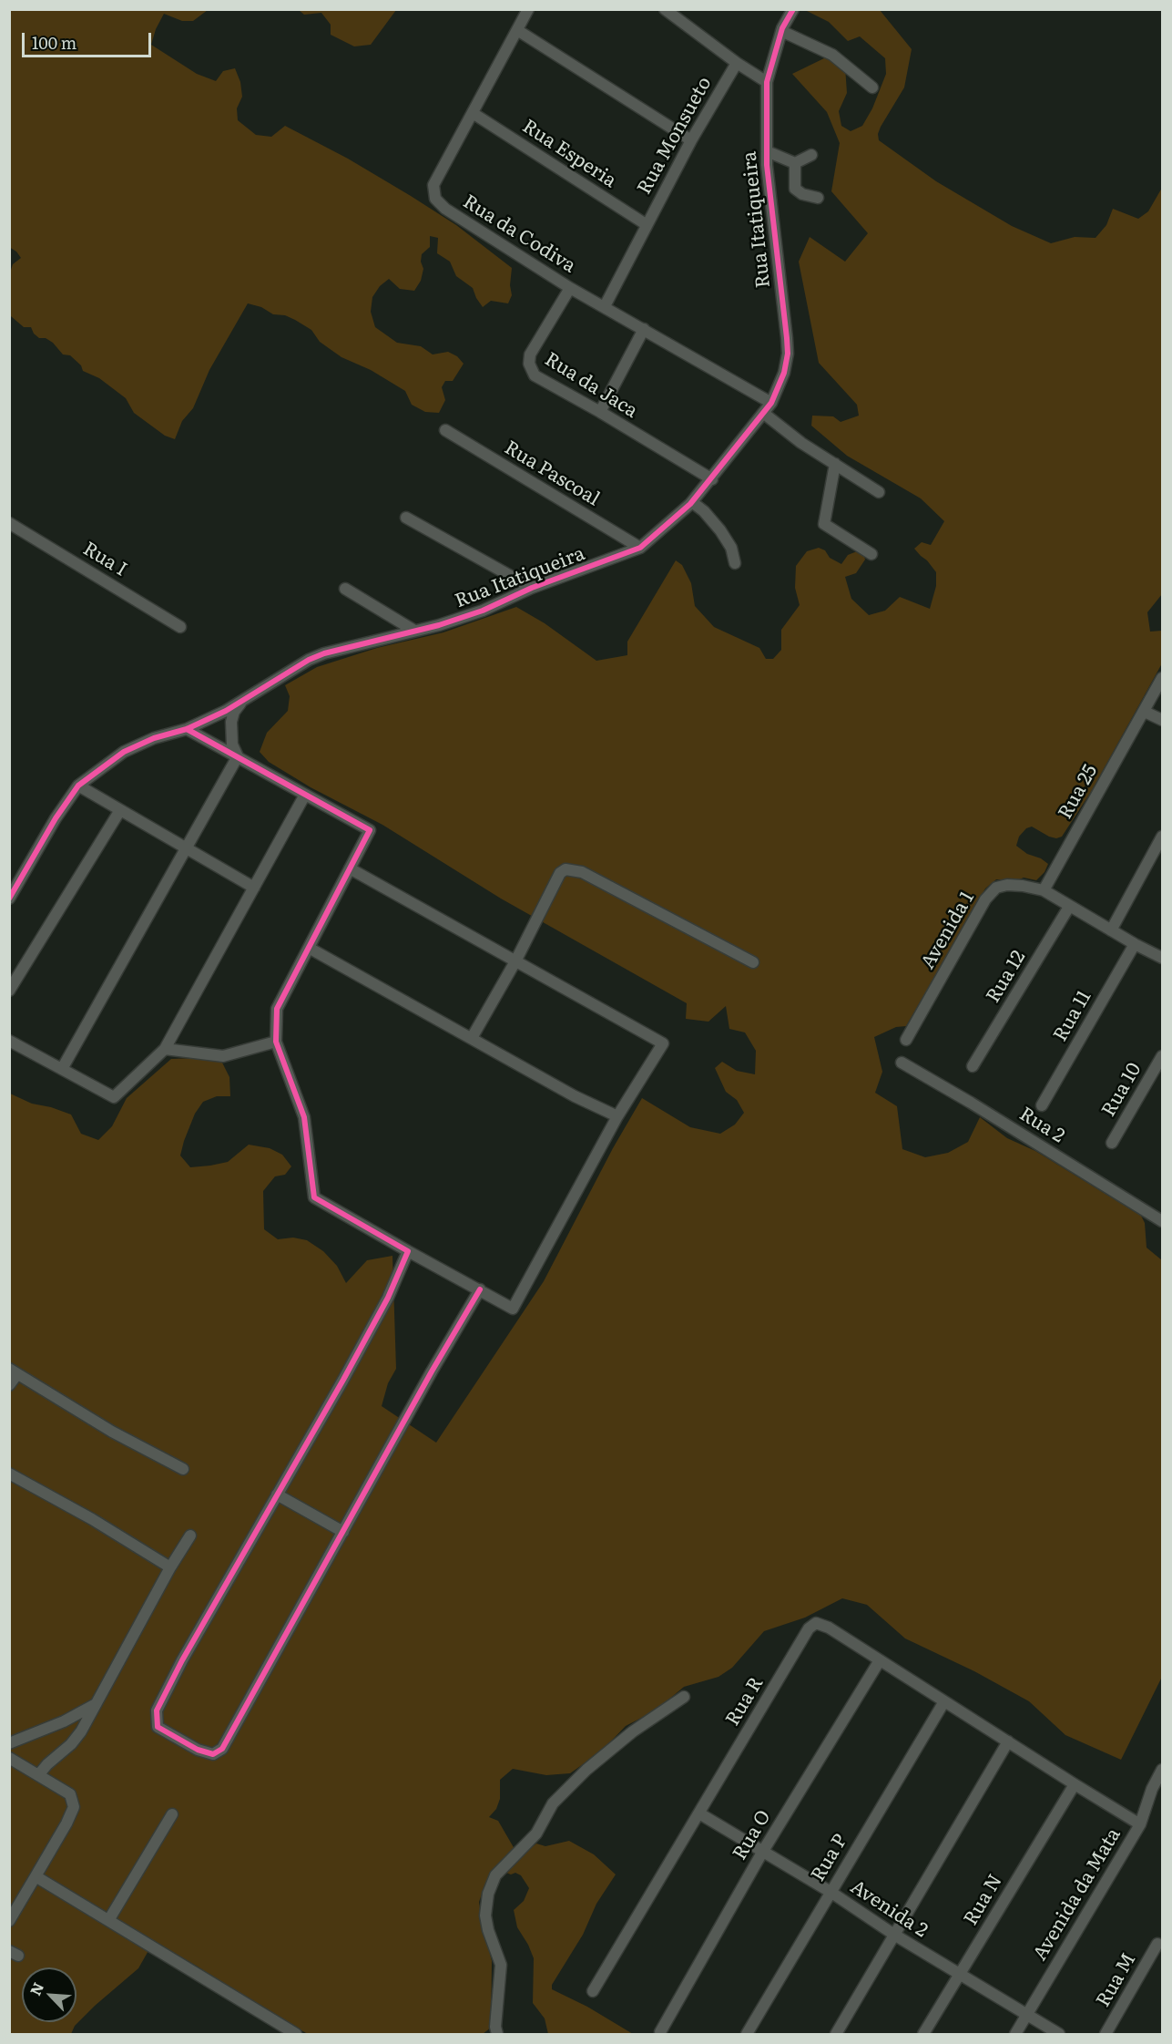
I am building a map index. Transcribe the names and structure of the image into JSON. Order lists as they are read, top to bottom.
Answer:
{
  "streets": {
    "street": [
      "Rua Monsueto",
      "Rua Esperia",
      "Rua Itatiqueira",
      "Rua da Codiva",
      "Rua da Jaca",
      "Rua Pascoal",
      "Rua I",
      "Rua 25",
      "Avenida 1",
      "Rua 12",
      "Rua 11",
      "Rua 10",
      "Rua 2",
      "Rua R",
      "Rua O",
      "Rua P",
      "Avenida da Mata",
      "Rua N",
      "Avenida 2",
      "Rua M"
    ]
  },
  "crossings": [
    ["Rua Monsueto", "Rua Esperia"],
    ["Rua Monsueto", "Rua da Codiva"],
    ["Rua Esperia", "Rua da Codiva"],
    ["Rua Itatiqueira", "Rua da Codiva"],
    ["Rua Itatiqueira", "Rua da Jaca"],
    ["Rua Itatiqueira", "Rua Pascoal"],
    ["Rua da Codiva", "Rua da Jaca"],
    ["Rua 25", "Avenida 1"],
    ["Avenida 1", "Rua 12"],
    ["Avenida 1", "Rua 11"],
    ["Rua R", "Rua O"],
    ["Rua R", "Avenida 2"],
    ["Rua O", "Avenida 2"],
    ["Rua P", "Avenida 2"],
    ["Avenida da Mata", "Avenida 2"],
    ["Rua N", "Avenida 2"]
  ],
  "scale_bar": "100 m",
  "north": "top left"
}
